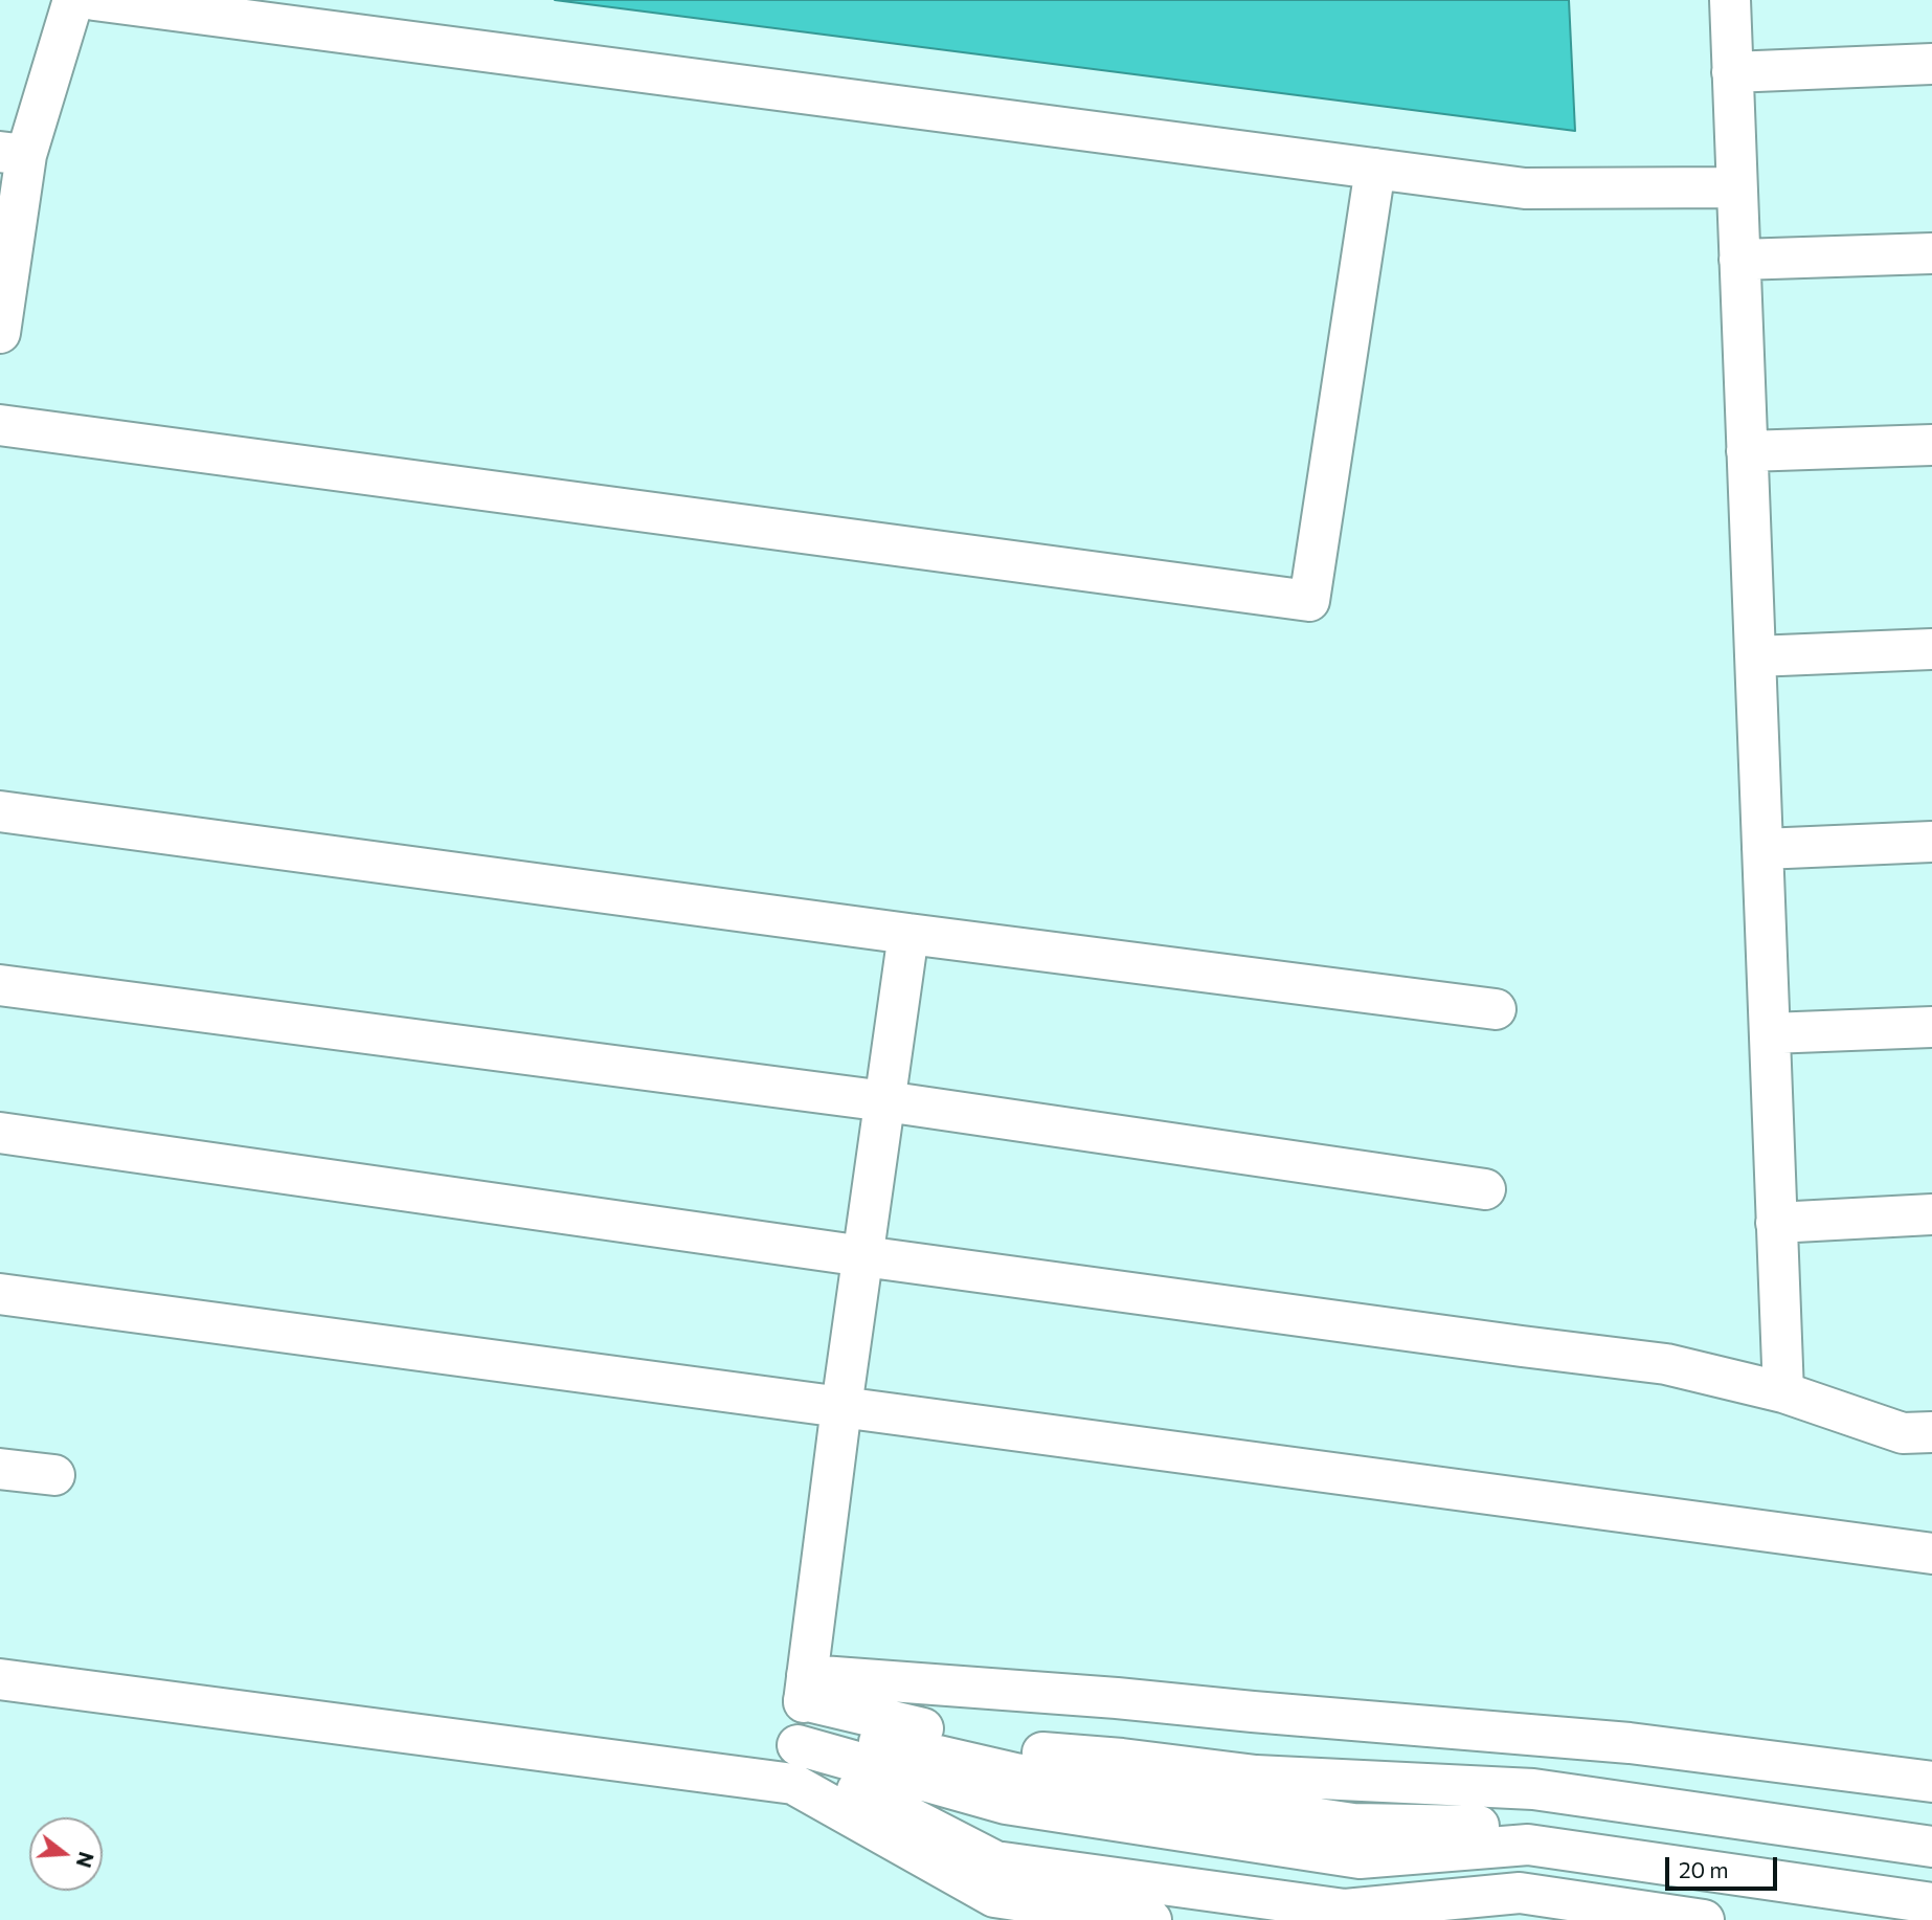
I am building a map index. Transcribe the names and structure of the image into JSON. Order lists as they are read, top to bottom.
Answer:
{
  "scale_bar": "20 m",
  "north": "right"
}
